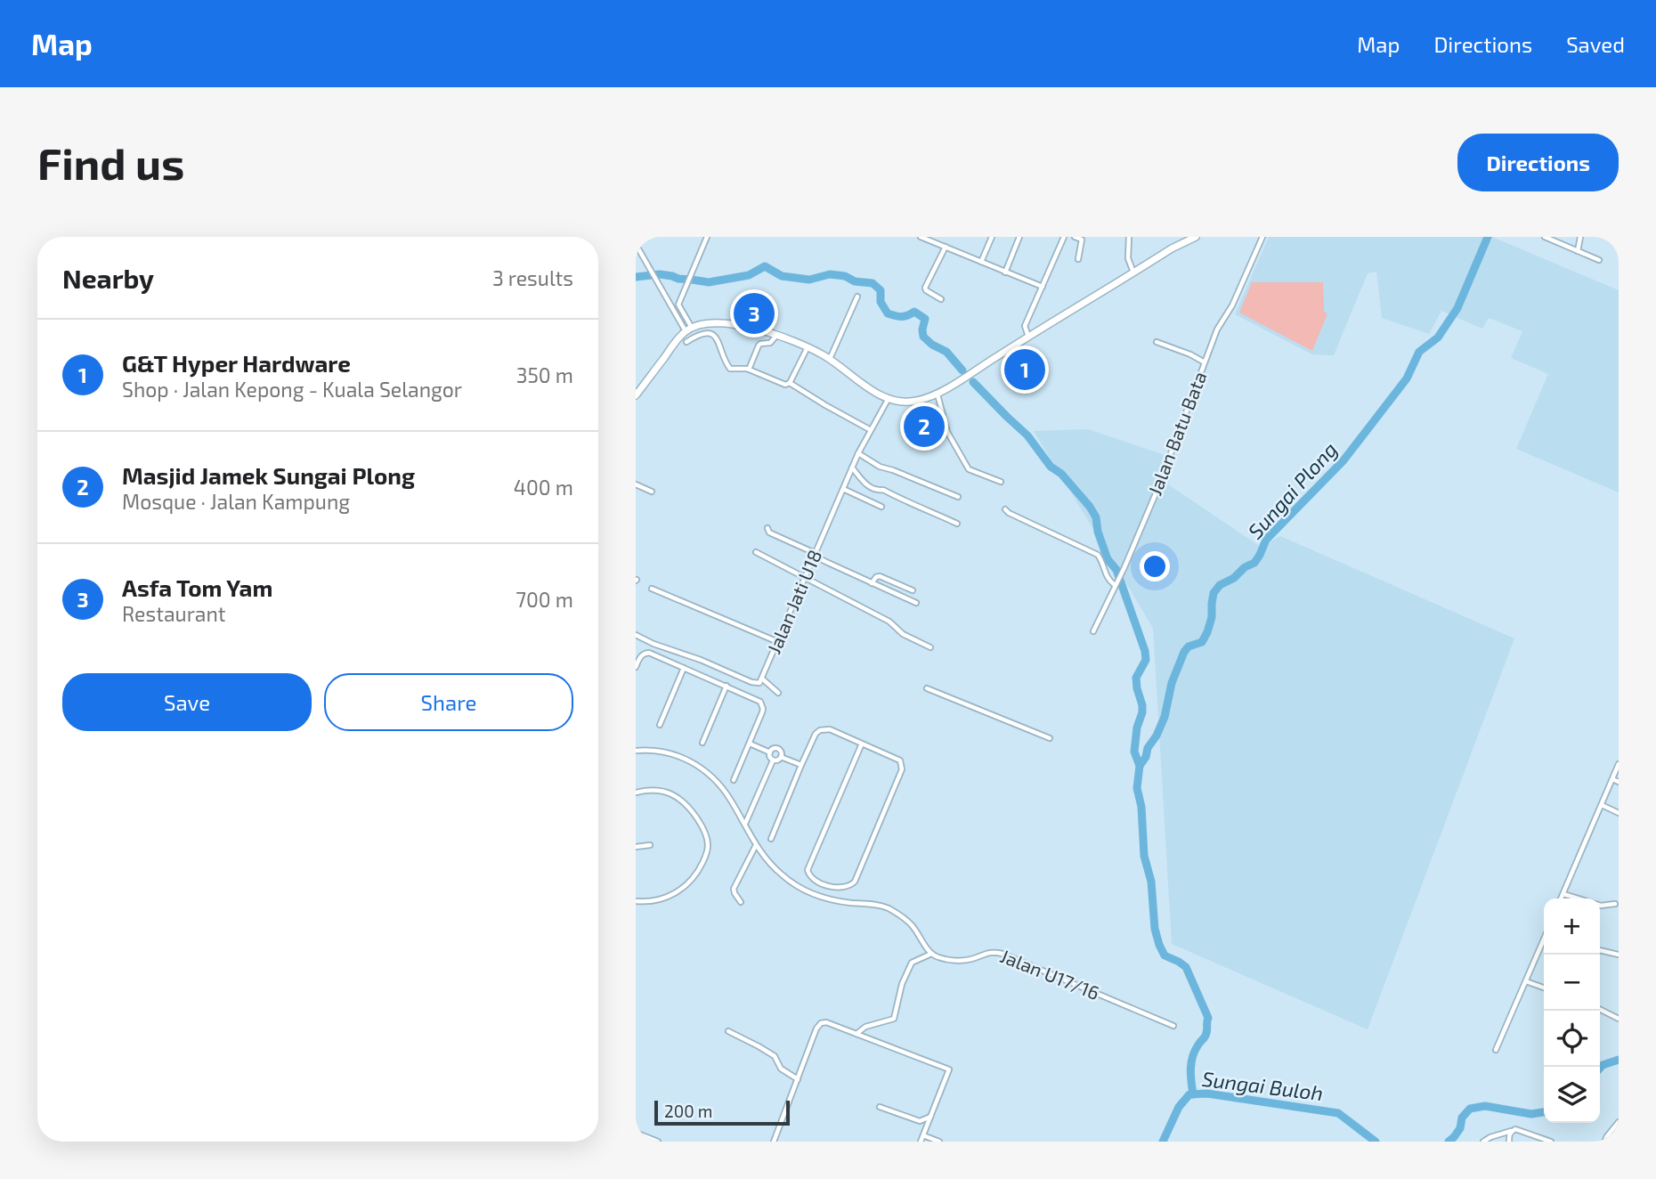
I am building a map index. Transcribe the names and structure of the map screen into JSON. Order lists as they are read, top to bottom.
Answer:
{
  "streets": {
    "street": ["Jalan Batu Bata", "Jalan Jati U18", "Jalan U17/16"]
  },
  "water": ["Sungai Plong", "Sungai Buloh"],
  "scale_bar": "200 m",
  "page": {
    "header": "Map",
    "nav": ["Map", "Directions", "Saved"],
    "buttons": [
      "Directions",
      ["Save", "Share"]
    ],
    "title": "Find us",
    "heading": ["Nearby", "3 results"],
    "pins": ["3", "1", "2"],
    "list": [
      {
        "mark": "1",
        "name": "G&T Hyper Hardware",
        "note": "Shop · Jalan Kepong - Kuala Selangor",
        "value": "350 m"
      },
      {
        "mark": "2",
        "name": "Masjid Jamek Sungai Plong",
        "note": "Mosque · Jalan Kampung",
        "value": "400 m"
      },
      {
        "mark": "3",
        "name": "Asfa Tom Yam",
        "note": "Restaurant",
        "value": "700 m"
      }
    ],
    "map_buttons": ["+", "−"],
    "scale": "200 m"
  }
}
